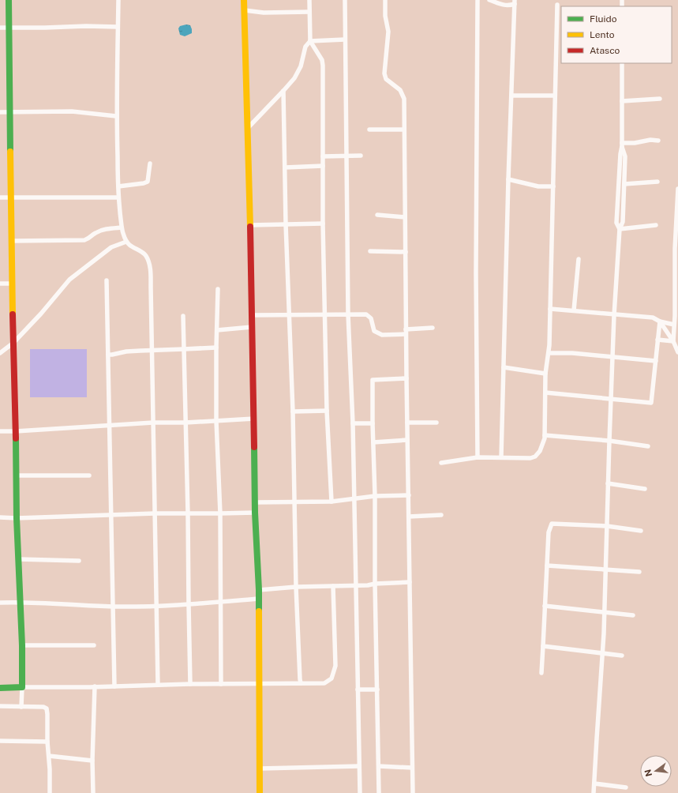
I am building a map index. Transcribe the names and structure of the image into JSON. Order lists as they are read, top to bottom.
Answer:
{
  "legend": ["Fluido", "Lento", "Atasco"],
  "north": "left"
}
